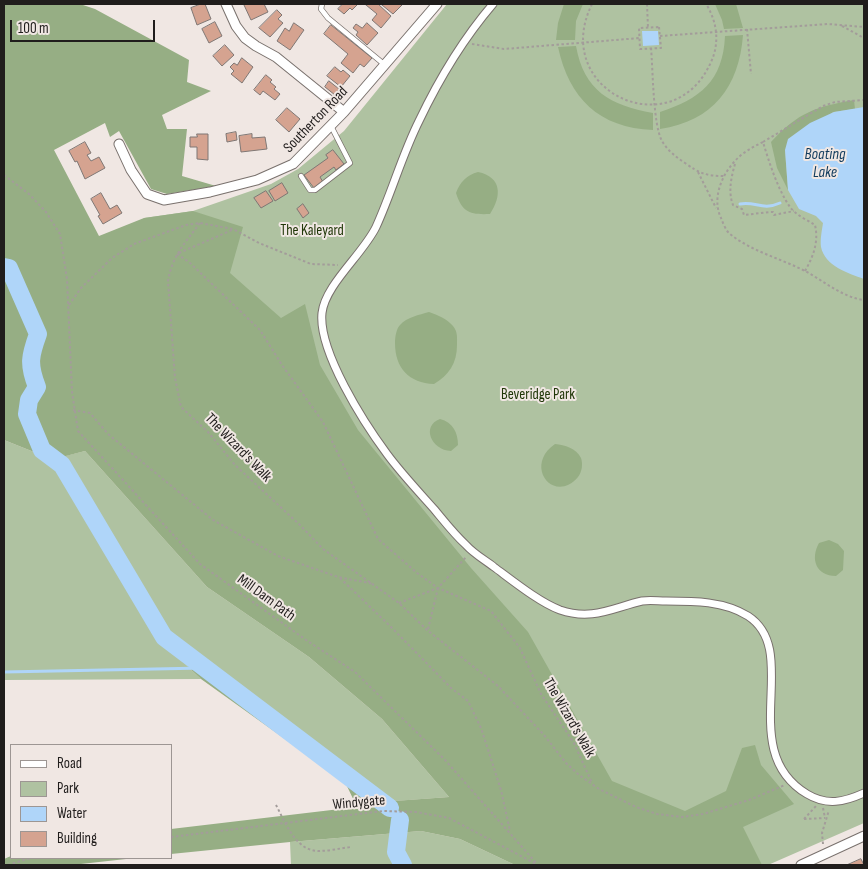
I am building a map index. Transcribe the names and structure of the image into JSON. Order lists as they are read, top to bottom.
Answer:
{
  "streets": {
    "street": ["Southerton Road"],
    "path": ["The Wizard's Walk", "Mill Dam Path", "Windygate"]
  },
  "crossings": [
    ["Mill Dam Path", "Windygate"]
  ],
  "water": ["Boating Lake"],
  "parks": ["The Kaleyard", "Beveridge Park"],
  "legend": [
    "Road",
    "Park",
    "Water",
    "Building"
  ],
  "scale_bar": "100 m"
}
